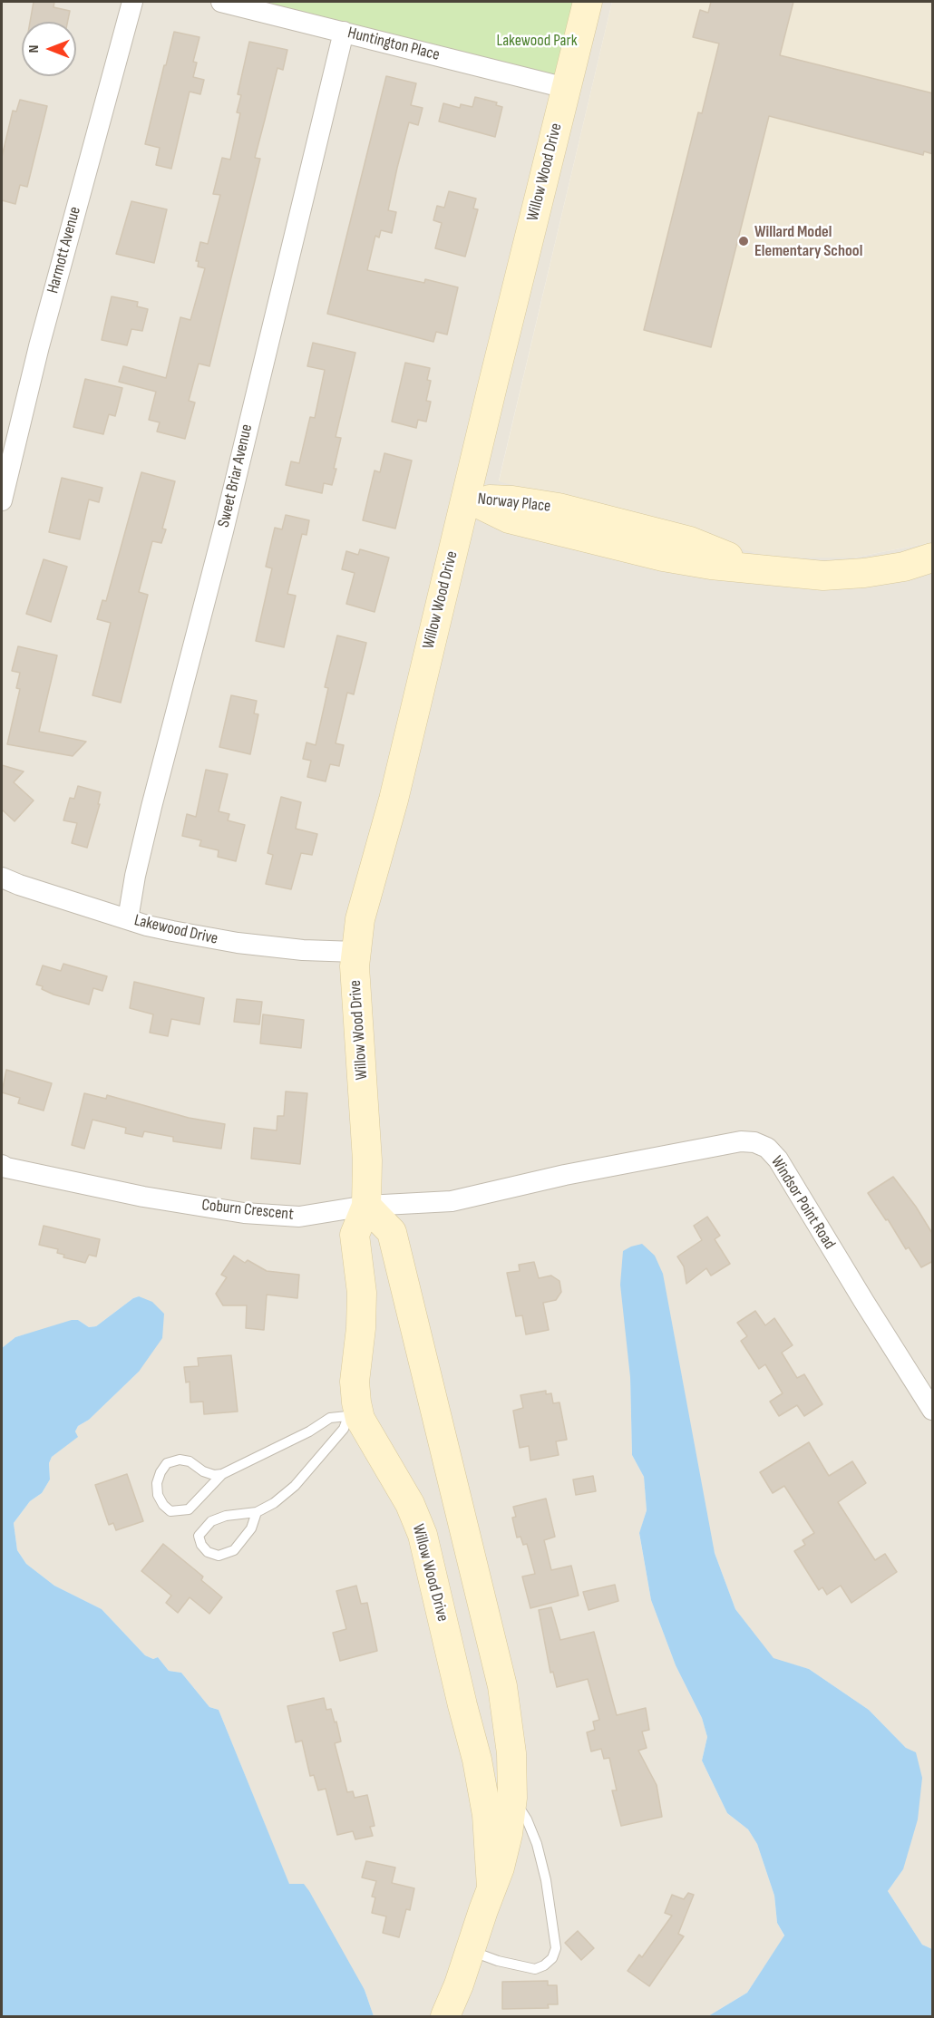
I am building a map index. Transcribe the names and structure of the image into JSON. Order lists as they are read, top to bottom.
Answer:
{
  "streets": {
    "street": [
      "Huntington Place",
      "Willow Wood Drive",
      "Harmott Avenue",
      "Sweet Briar Avenue",
      "Norway Place",
      "Lakewood Drive",
      "Windsor Point Road",
      "Coburn Crescent"
    ]
  },
  "crossings": [
    ["Huntington Place", "Willow Wood Drive"],
    ["Huntington Place", "Sweet Briar Avenue"],
    ["Willow Wood Drive", "Norway Place"],
    ["Willow Wood Drive", "Lakewood Drive"],
    ["Willow Wood Drive", "Coburn Crescent"],
    ["Sweet Briar Avenue", "Lakewood Drive"],
    ["Windsor Point Road", "Coburn Crescent"]
  ],
  "parks": ["Lakewood Park"],
  "places": ["Willard Model Elementary School"],
  "north": "left"
}
